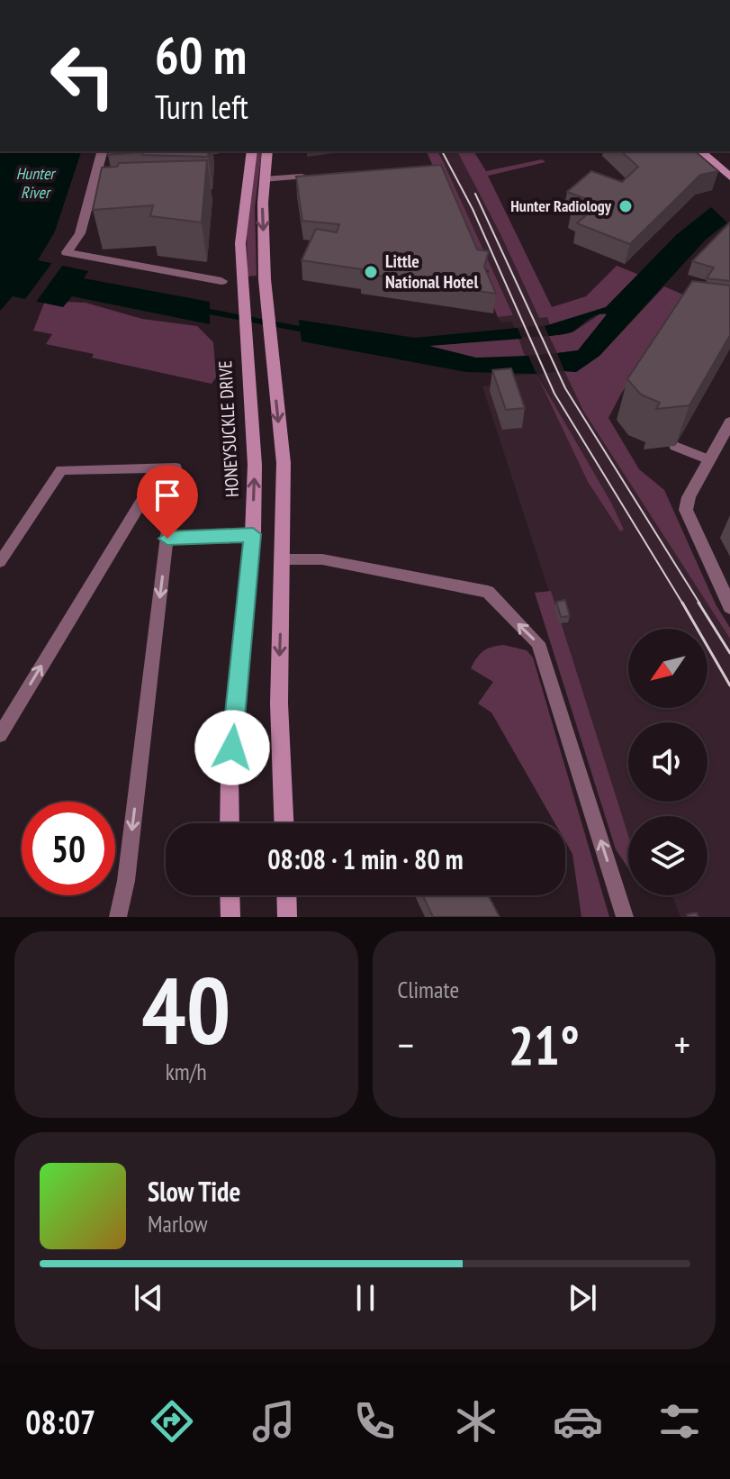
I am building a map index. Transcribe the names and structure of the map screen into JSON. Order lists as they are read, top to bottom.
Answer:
{
  "streets": {
    "main road": ["HONEYSUCKLE DRIVE"]
  },
  "water": ["Hunter River"],
  "places": ["Hunter Radiology", "Little National Hotel"],
  "north": "bottom left",
  "page": {
    "turn": ["60 m", "Turn left"],
    "limit": "50",
    "trip": "08:08 · 1 min · 80 m",
    "tile": [
      ["40", "km/h"],
      "Climate"
    ],
    "heat": ["−", "21°", "+"],
    "song": ["Slow Tide", "Marlow"],
    "tabs": "08:07"
  }
}
